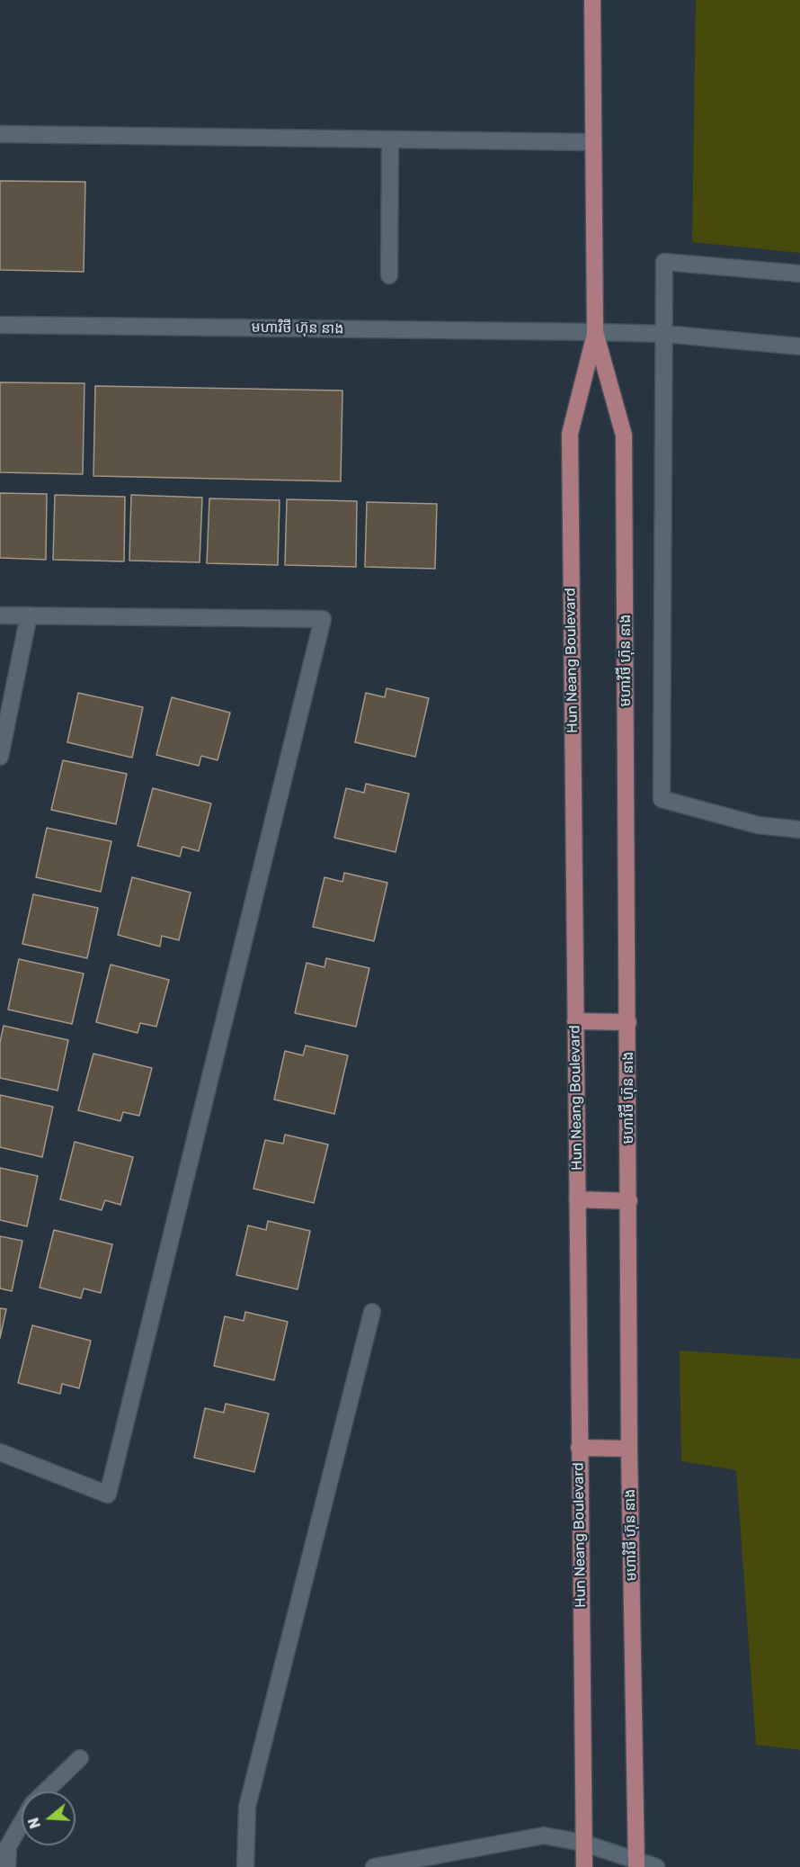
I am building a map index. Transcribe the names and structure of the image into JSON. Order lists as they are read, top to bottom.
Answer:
{
  "streets": {
    "main road": ["មហាវិថី ហ៊ុន នាង", "Hun Neang Boulevard"]
  },
  "crossings": [
    ["មហាវិថី ហ៊ុន នាង", "Hun Neang Boulevard"]
  ],
  "north": "left"
}
